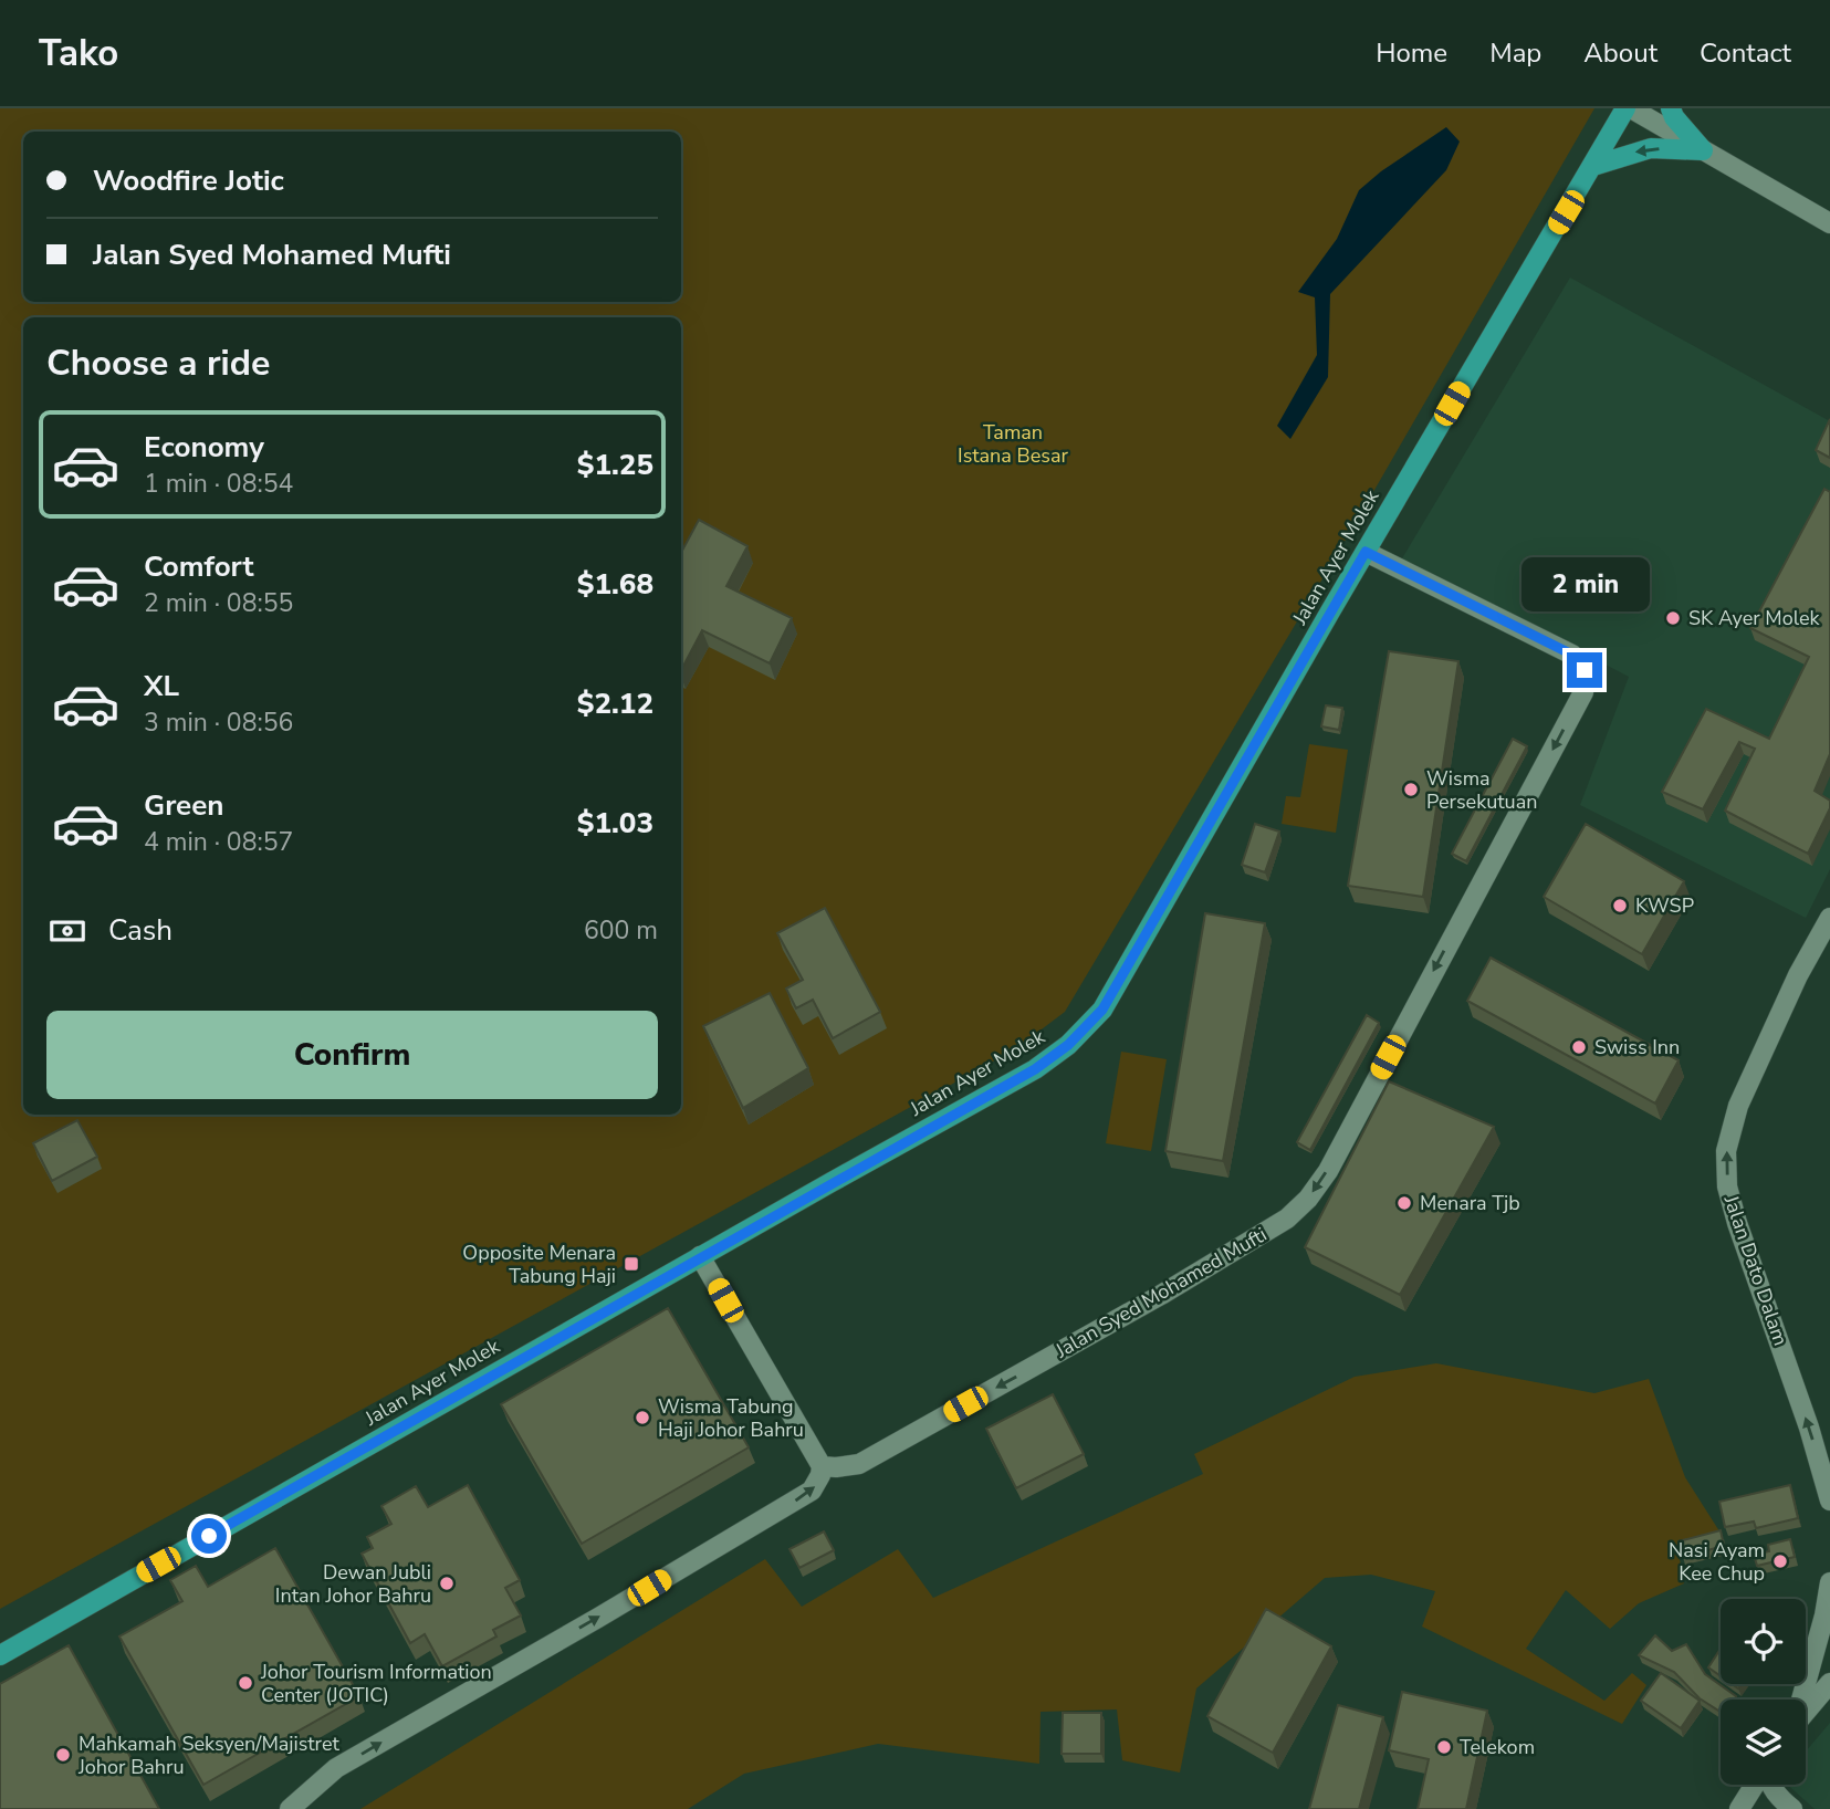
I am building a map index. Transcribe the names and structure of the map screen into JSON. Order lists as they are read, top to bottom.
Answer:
{
  "streets": {
    "main road": ["Jalan Ayer Molek"],
    "street": ["Jalan Dato Dalam", "Jalan Syed Mohamed Mufti"]
  },
  "crossings": [
    ["Jalan Ayer Molek", "Jalan Syed Mohamed Mufti"]
  ],
  "one_way": ["Jalan Dato Dalam"],
  "parks": ["Taman Istana Besar"],
  "places": {
    "other": [
      "SK Ayer Molek",
      "Wisma Persekutuan",
      "KWSP",
      "Swiss Inn",
      "Menara Tjb",
      "Wisma Tabung Haji Johor Bahru",
      "Nasi Ayam Kee Chup",
      "Dewan Jubli Intan Johor Bahru",
      "Johor Tourism Information Center (JOTIC)",
      "Telekom",
      "Mahkamah Seksyen/Majistret Johor Bahru"
    ],
    "transit": ["Opposite Menara Tabung Haji"]
  },
  "page": {
    "header": "Tako",
    "nav": [
      "Home",
      "Map",
      "About",
      "Contact"
    ],
    "banner": ["Woodfire Jotic", "Jalan Syed Mohamed Mufti"],
    "heading": "Choose a ride",
    "list": [
      {
        "name": "Economy",
        "note": "1 min · 08:54",
        "value": "$1.25"
      },
      {
        "name": "Comfort",
        "note": "2 min · 08:55",
        "value": "$1.68"
      },
      {
        "name": "XL",
        "note": "3 min · 08:56",
        "value": "$2.12"
      },
      {
        "name": "Green",
        "note": "4 min · 08:57",
        "value": "$1.03"
      }
    ],
    "bubble": "2 min",
    "pay": ["Cash", "600 m"],
    "buttons": "Confirm"
  }
}
